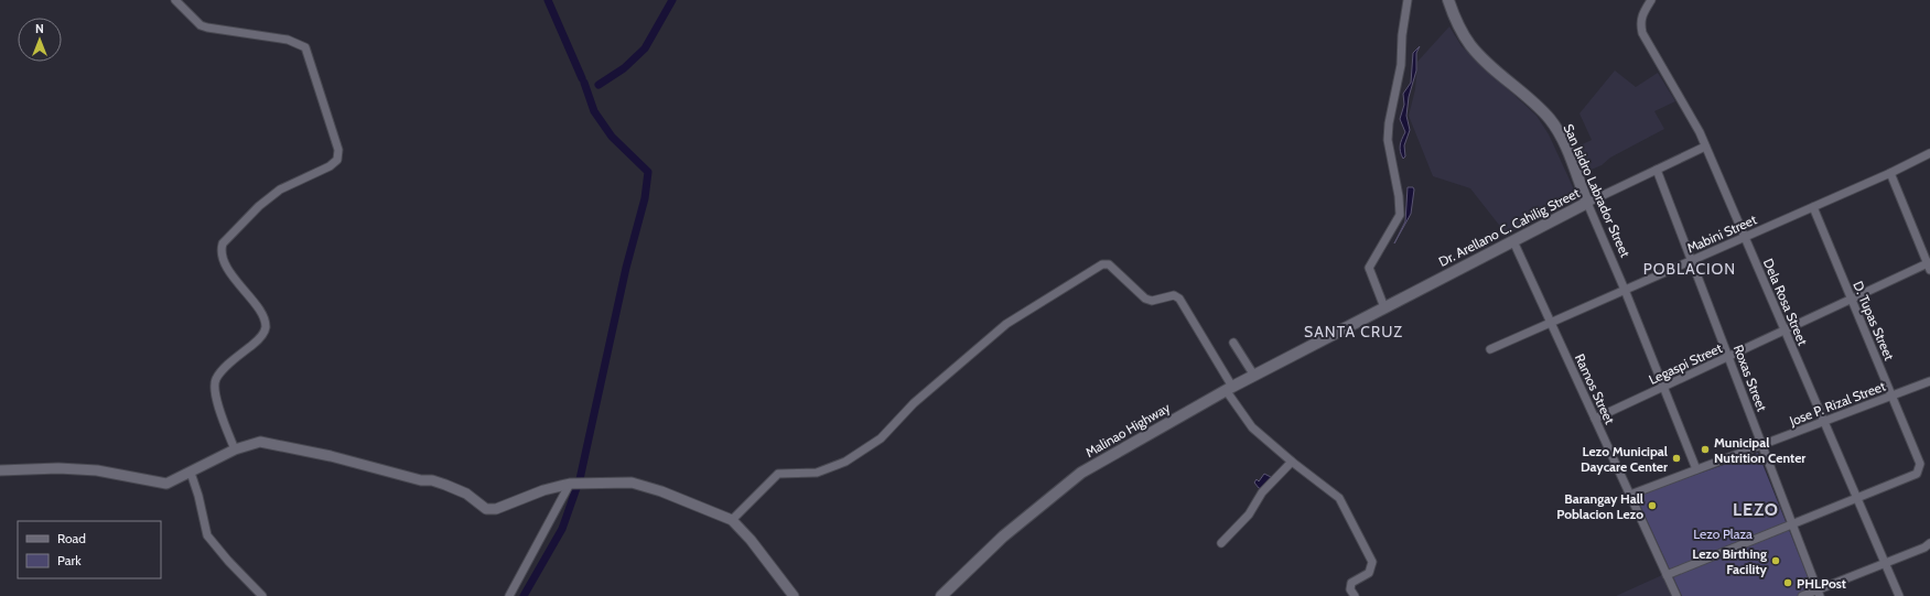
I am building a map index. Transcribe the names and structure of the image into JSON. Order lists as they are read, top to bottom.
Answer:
{
  "streets": {
    "main road": ["San Isidro Labrador Street", "Dr. Arellano C. Cahilig Street", "Malinao Highway"],
    "street": [
      "Mabini Street",
      "Dela Rosa Street",
      "D. Tupas Street",
      "Legaspi Street",
      "Roxas Street",
      "Ramos Street",
      "Jose P. Rizal Street"
    ]
  },
  "crossings": [
    ["San Isidro Labrador Street", "Dr. Arellano C. Cahilig Street"],
    ["San Isidro Labrador Street", "Mabini Street"],
    ["San Isidro Labrador Street", "Legaspi Street"],
    ["San Isidro Labrador Street", "Jose P. Rizal Street"],
    ["Dr. Arellano C. Cahilig Street", "Dela Rosa Street"],
    ["Dr. Arellano C. Cahilig Street", "Roxas Street"],
    ["Dr. Arellano C. Cahilig Street", "Ramos Street"],
    ["Dr. Arellano C. Cahilig Street", "Malinao Highway"],
    ["Mabini Street", "Dela Rosa Street"],
    ["Mabini Street", "D. Tupas Street"],
    ["Mabini Street", "Roxas Street"],
    ["Mabini Street", "Ramos Street"],
    ["Dela Rosa Street", "D. Tupas Street"],
    ["Dela Rosa Street", "Legaspi Street"],
    ["Dela Rosa Street", "Jose P. Rizal Street"],
    ["D. Tupas Street", "Legaspi Street"],
    ["D. Tupas Street", "Jose P. Rizal Street"],
    ["Legaspi Street", "Roxas Street"],
    ["Legaspi Street", "Ramos Street"],
    ["Roxas Street", "Jose P. Rizal Street"],
    ["Ramos Street", "Jose P. Rizal Street"]
  ],
  "districts": ["POBLACION", "SANTA CRUZ", "LEZO"],
  "parks": ["Lezo Plaza"],
  "places": [
    "Municipal Nutrition Center",
    "Lezo Municipal Daycare Center",
    "Barangay Hall Poblacion Lezo",
    "Lezo Birthing Facility",
    "PHLPost"
  ],
  "legend": ["Road", "Park"],
  "north": "top"
}
